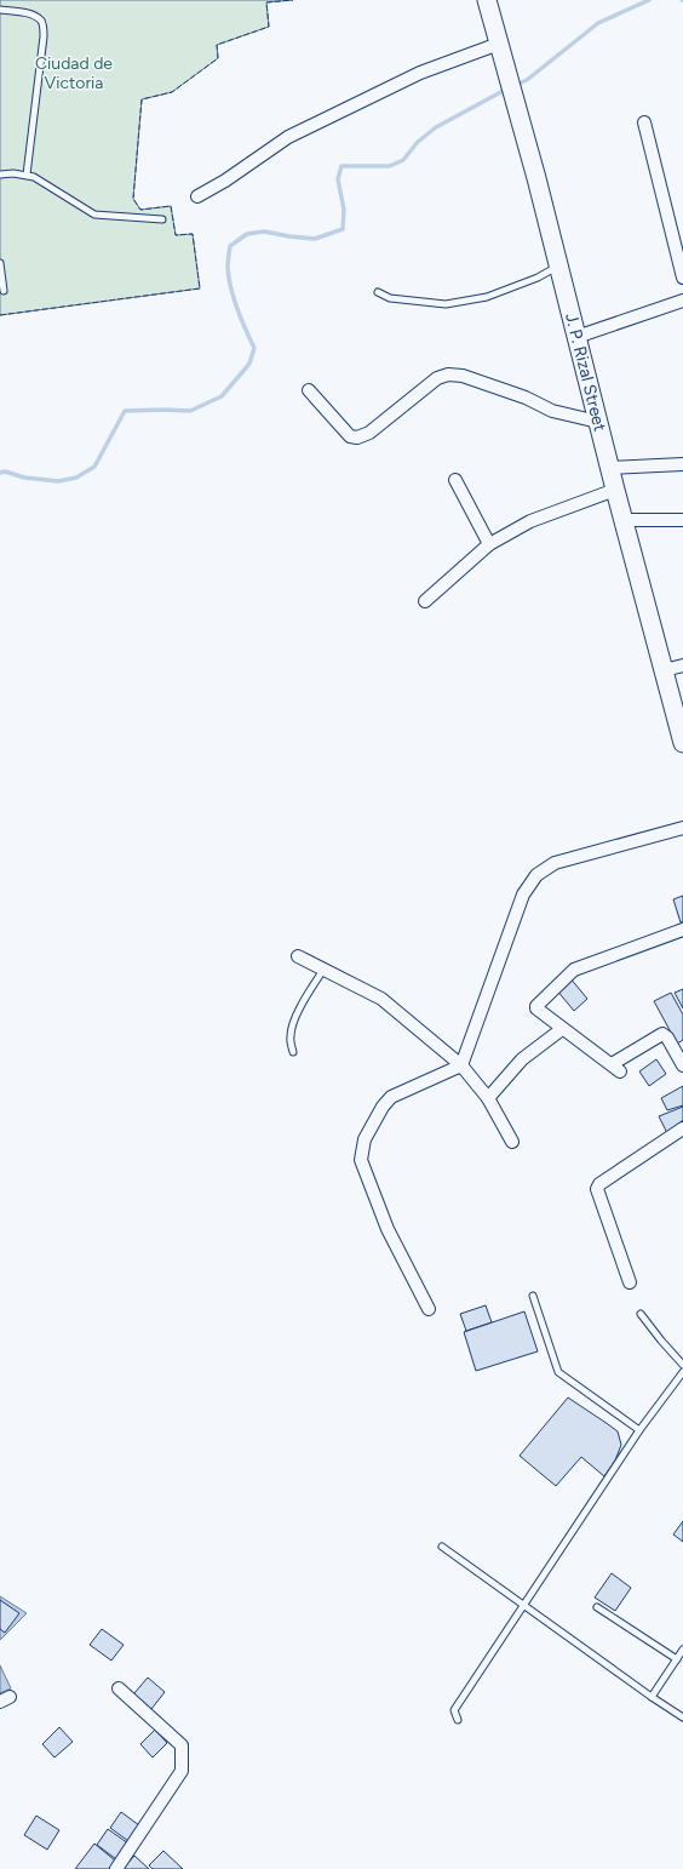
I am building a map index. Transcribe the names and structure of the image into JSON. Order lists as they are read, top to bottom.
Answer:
{
  "streets": {
    "main road": ["J. P. Rizal Street"]
  },
  "parks": ["Ciudad de Victoria"]
}
